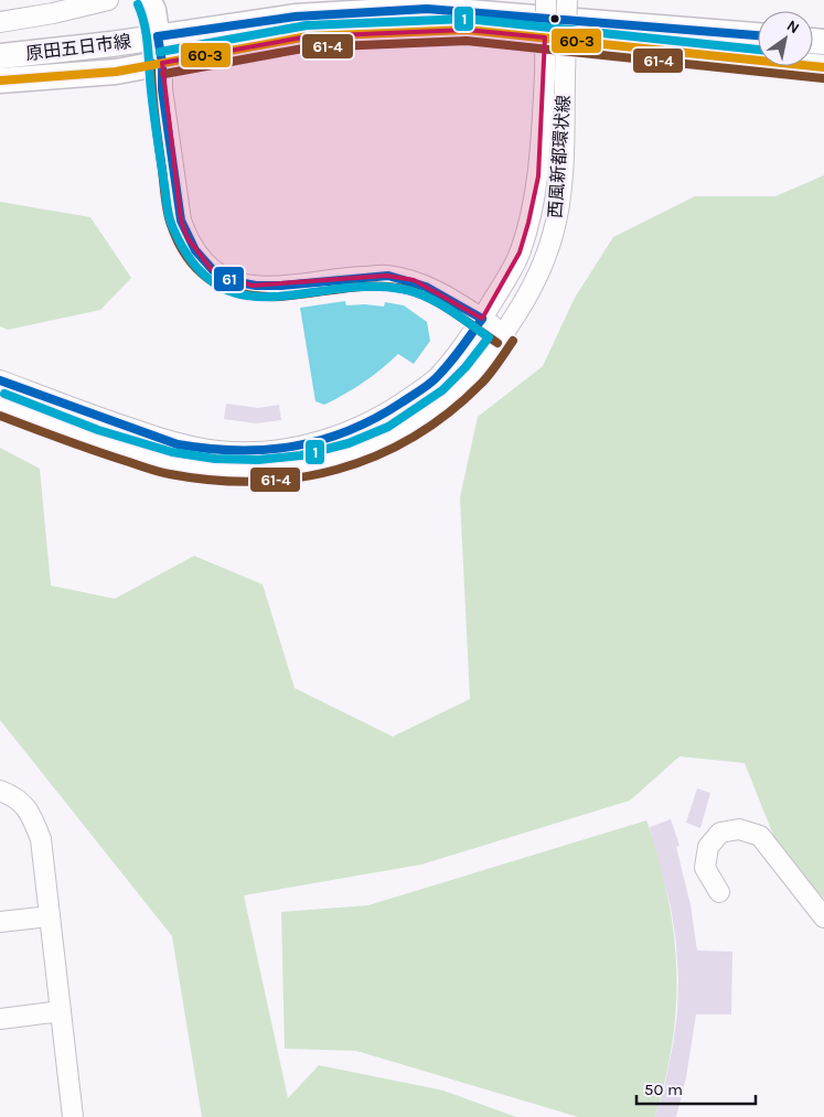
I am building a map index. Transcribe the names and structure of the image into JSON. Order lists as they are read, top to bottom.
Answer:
{
  "streets": {
    "main road": ["原田五日市線"],
    "street": ["西風新都環状線"]
  },
  "lines": [
    "transit line 1",
    "transit line 61",
    "transit line 60-3",
    "transit line 61-4"
  ],
  "scale_bar": "50 m",
  "north": "top right"
}
